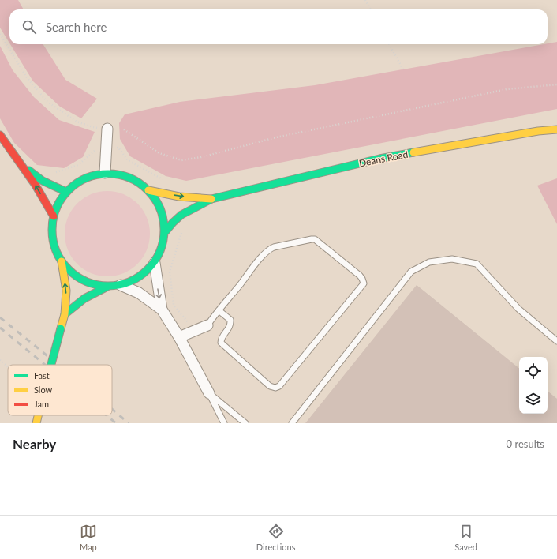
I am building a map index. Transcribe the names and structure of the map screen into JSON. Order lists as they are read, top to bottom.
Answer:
{
  "streets": {
    "street": ["Deans Road"]
  },
  "legend": ["Fast", "Slow", "Jam"],
  "page": {
    "search": "Search here",
    "heading": ["Nearby", "0 results"],
    "nav": ["Map", "Directions", "Saved"]
  }
}
